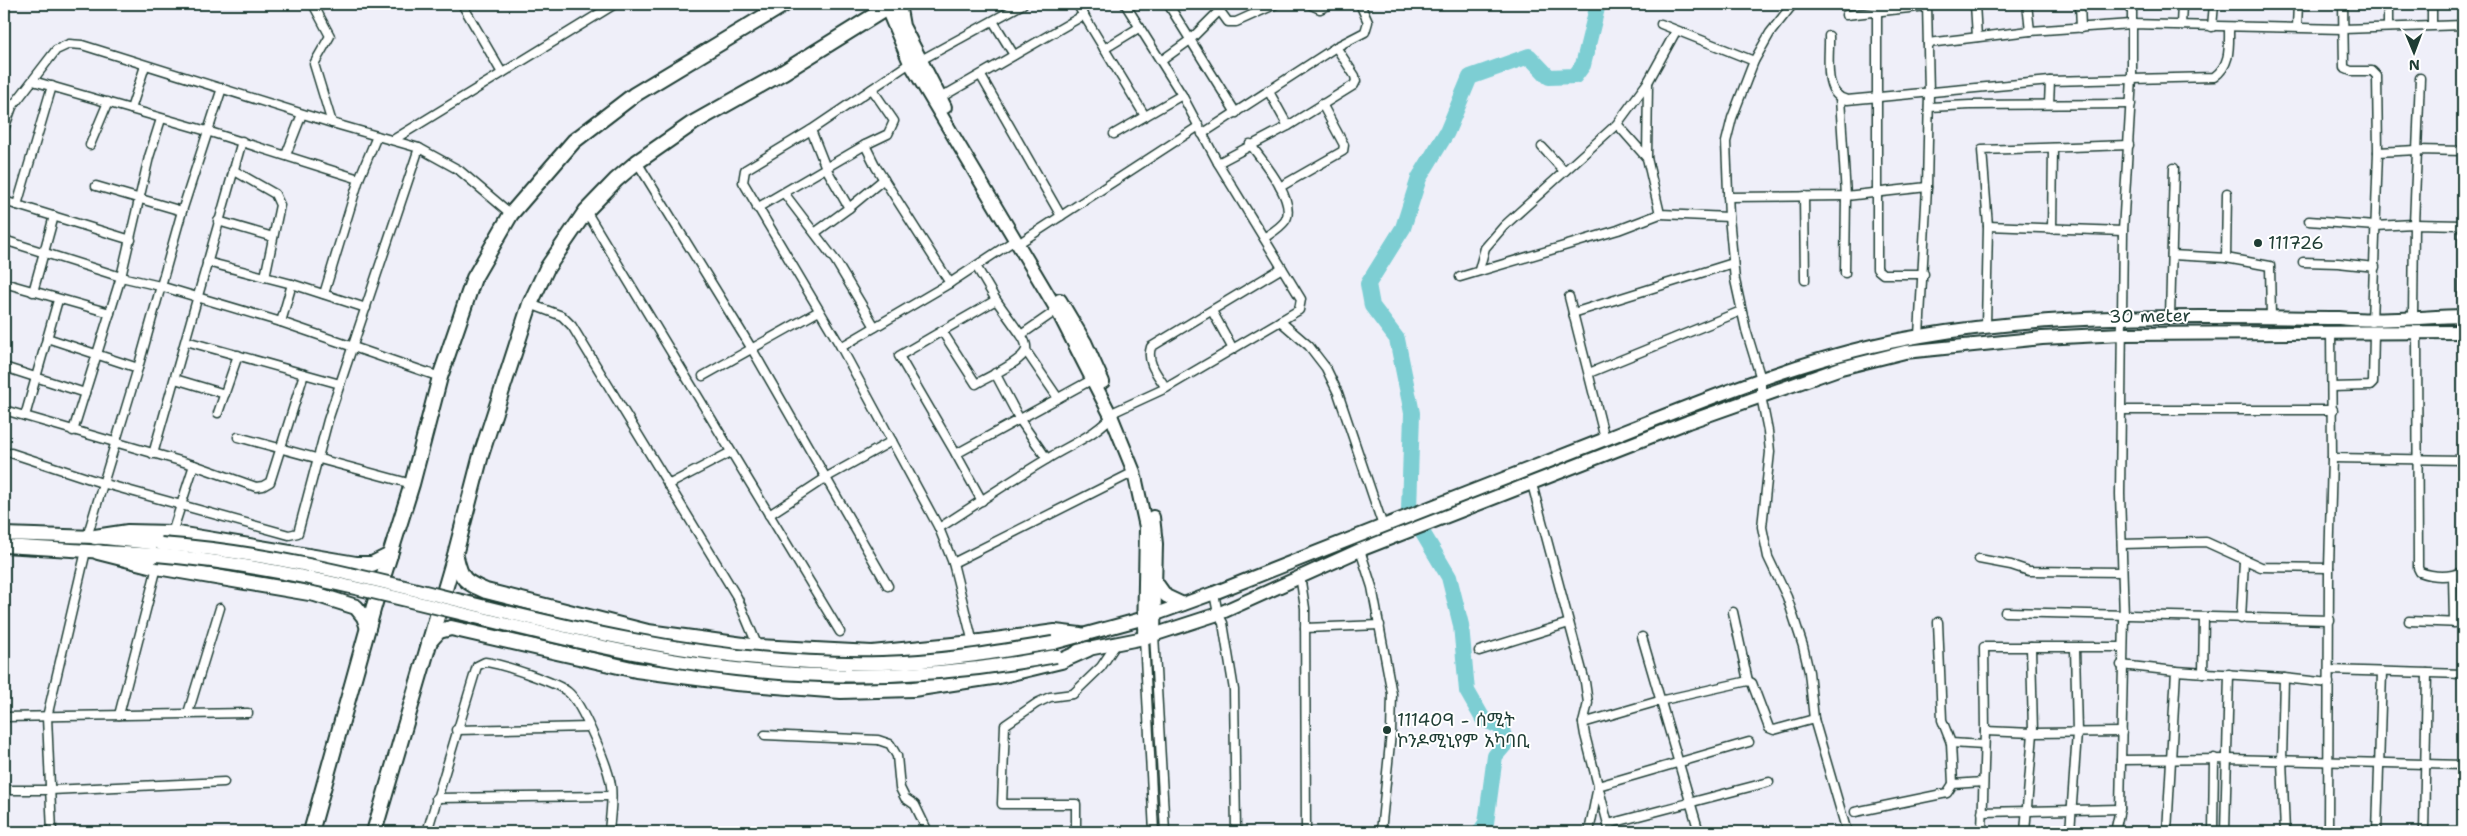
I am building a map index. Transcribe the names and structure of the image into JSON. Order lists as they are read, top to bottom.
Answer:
{
  "streets": {
    "main road": ["30 meter"]
  },
  "places": ["111726", "111409 - ሰሚት ኮንዶሚኒየም አካባቢ"],
  "north": "bottom"
}
